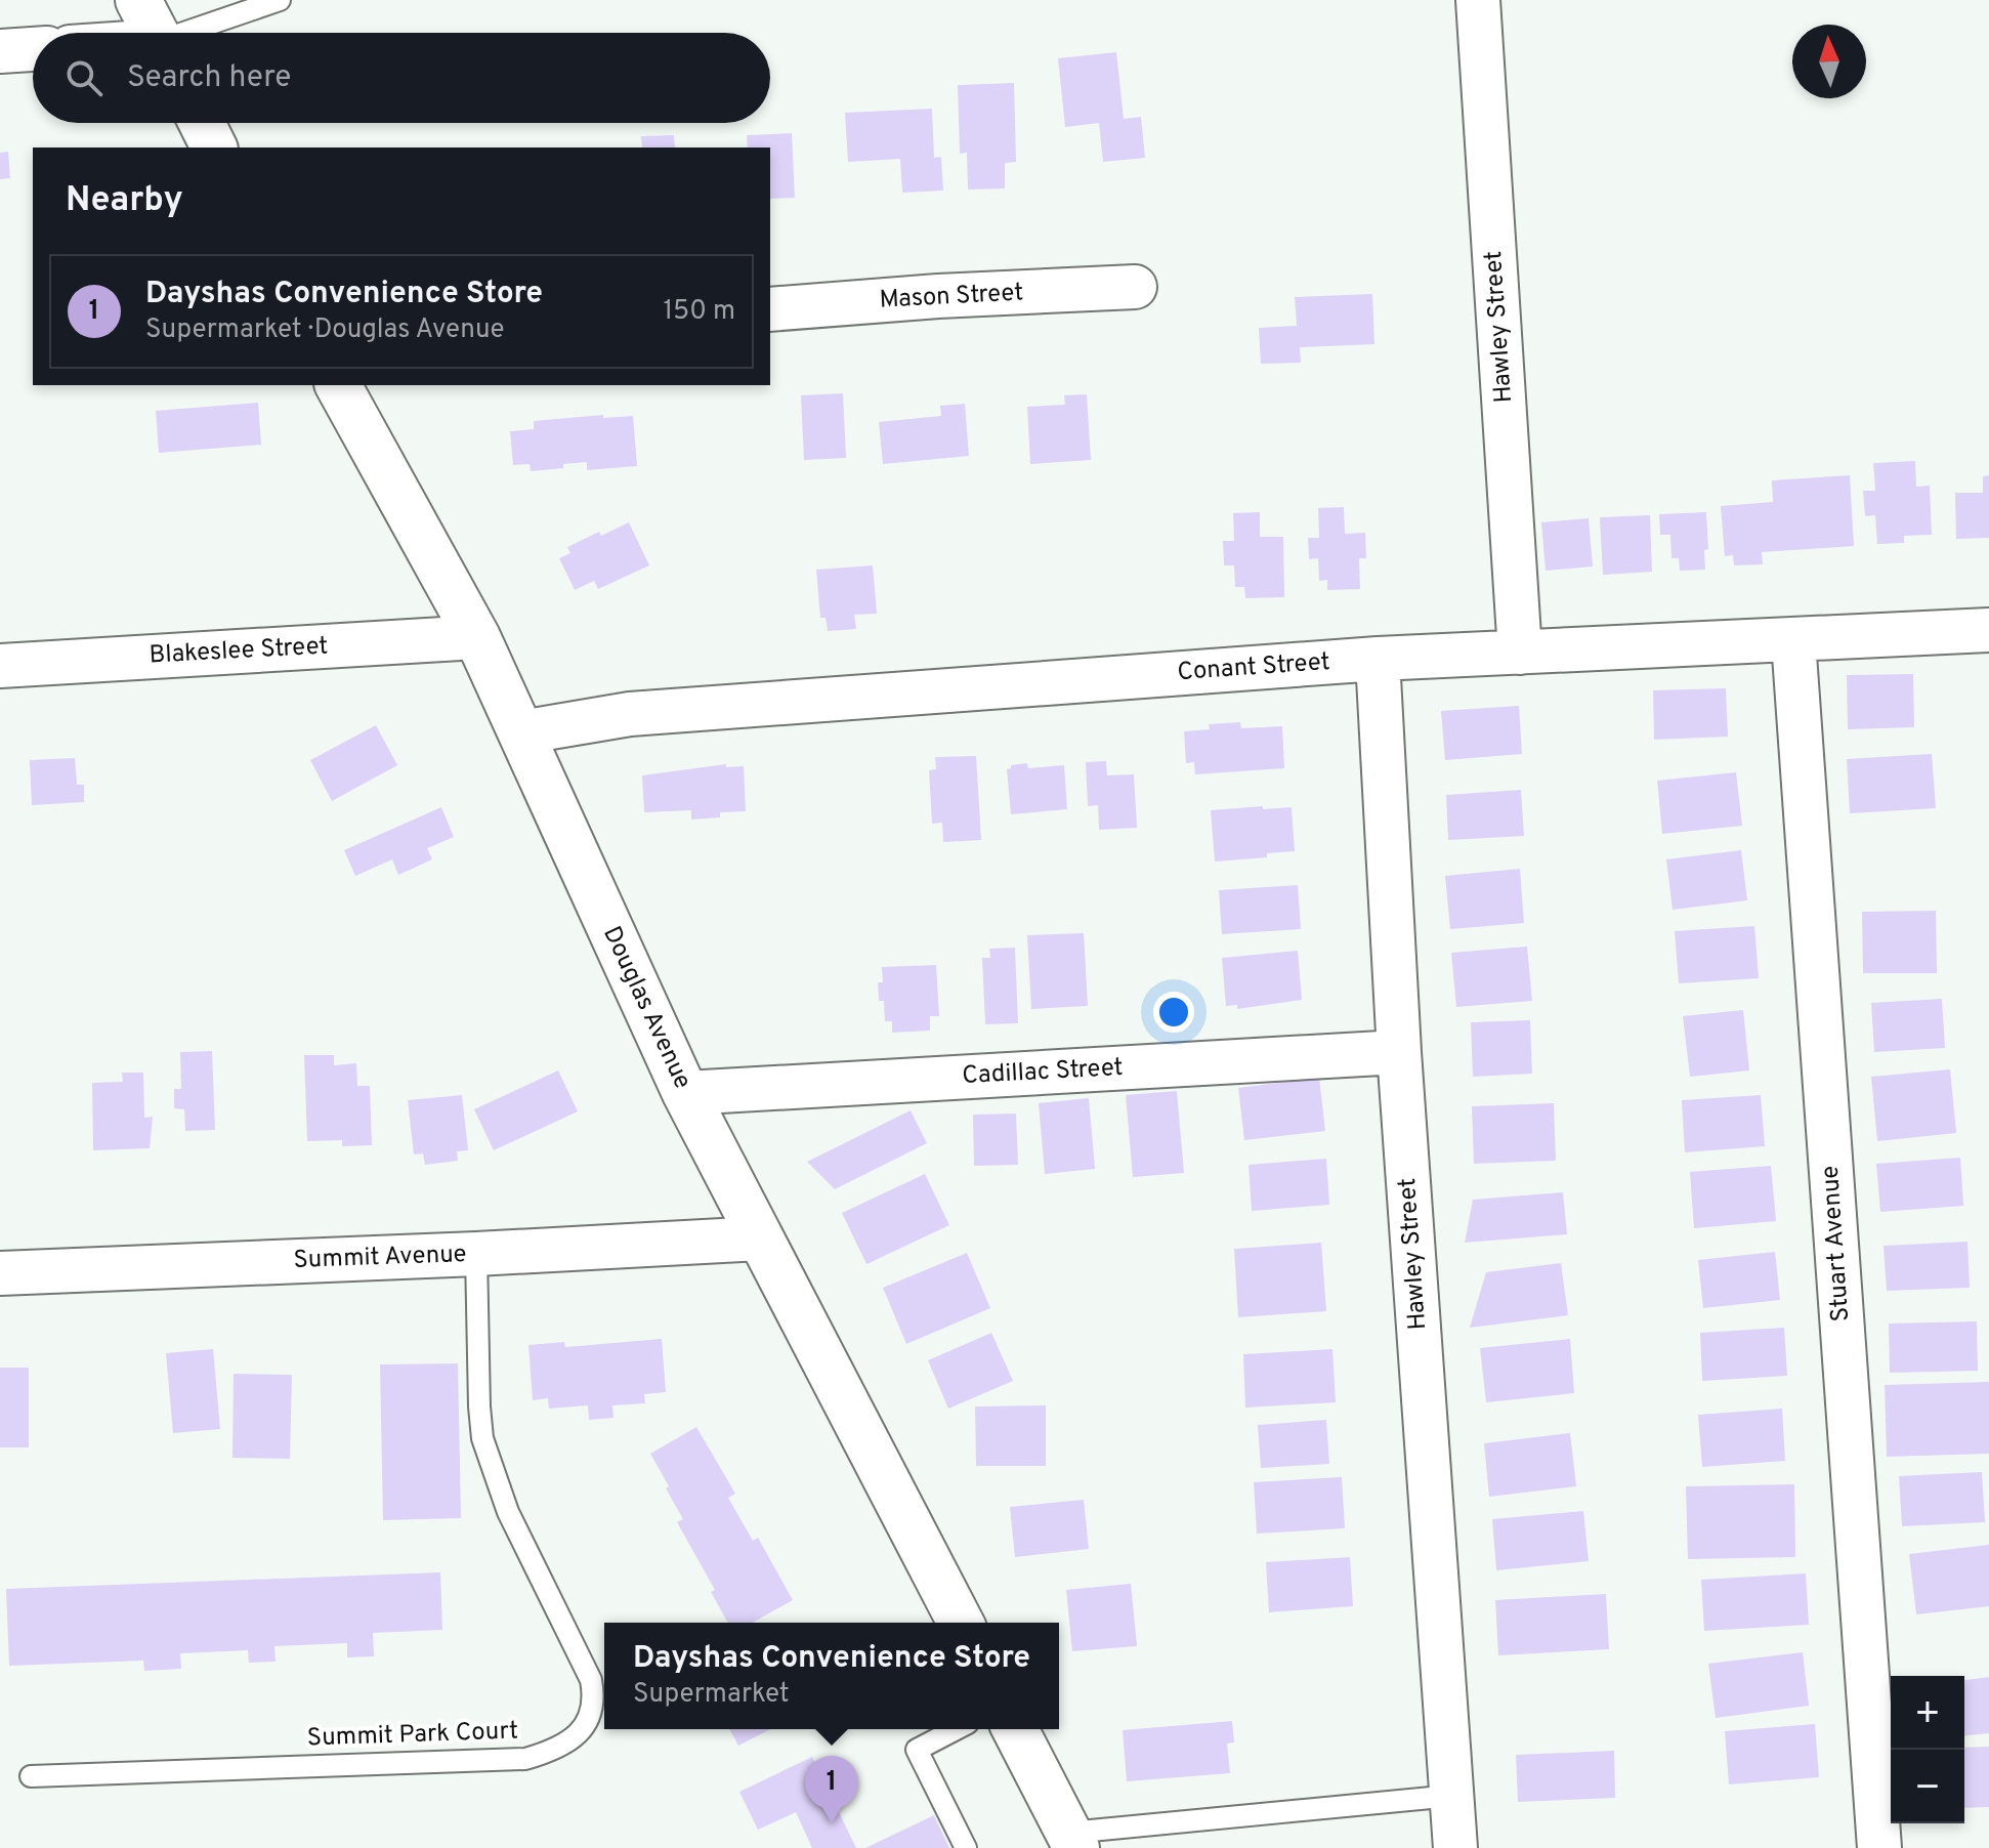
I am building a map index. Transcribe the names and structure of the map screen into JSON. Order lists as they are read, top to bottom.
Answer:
{
  "streets": {
    "main road": ["Douglas Avenue"],
    "street": [
      "Mason Street",
      "Hawley Street",
      "Blakeslee Street",
      "Conant Street",
      "Cadillac Street",
      "Stuart Avenue",
      "Summit Avenue"
    ],
    "lane": ["Summit Park Court"]
  },
  "crossings": [
    ["Hawley Street", "Conant Street"],
    ["Hawley Street", "Cadillac Street"],
    ["Blakeslee Street", "Douglas Avenue"],
    ["Conant Street", "Douglas Avenue"],
    ["Conant Street", "Stuart Avenue"],
    ["Douglas Avenue", "Cadillac Street"],
    ["Douglas Avenue", "Summit Avenue"],
    ["Summit Avenue", "Summit Park Court"]
  ],
  "north": "top",
  "page": {
    "search": "Search here",
    "heading": "Nearby",
    "list": [
      {
        "mark": "1",
        "name": "Dayshas Convenience Store",
        "note": "Supermarket · Douglas Avenue",
        "value": "150 m"
      }
    ],
    "popup": ["Dayshas Convenience Store", "Supermarket"],
    "map_buttons": ["+", "−"],
    "pins": "1"
  }
}
